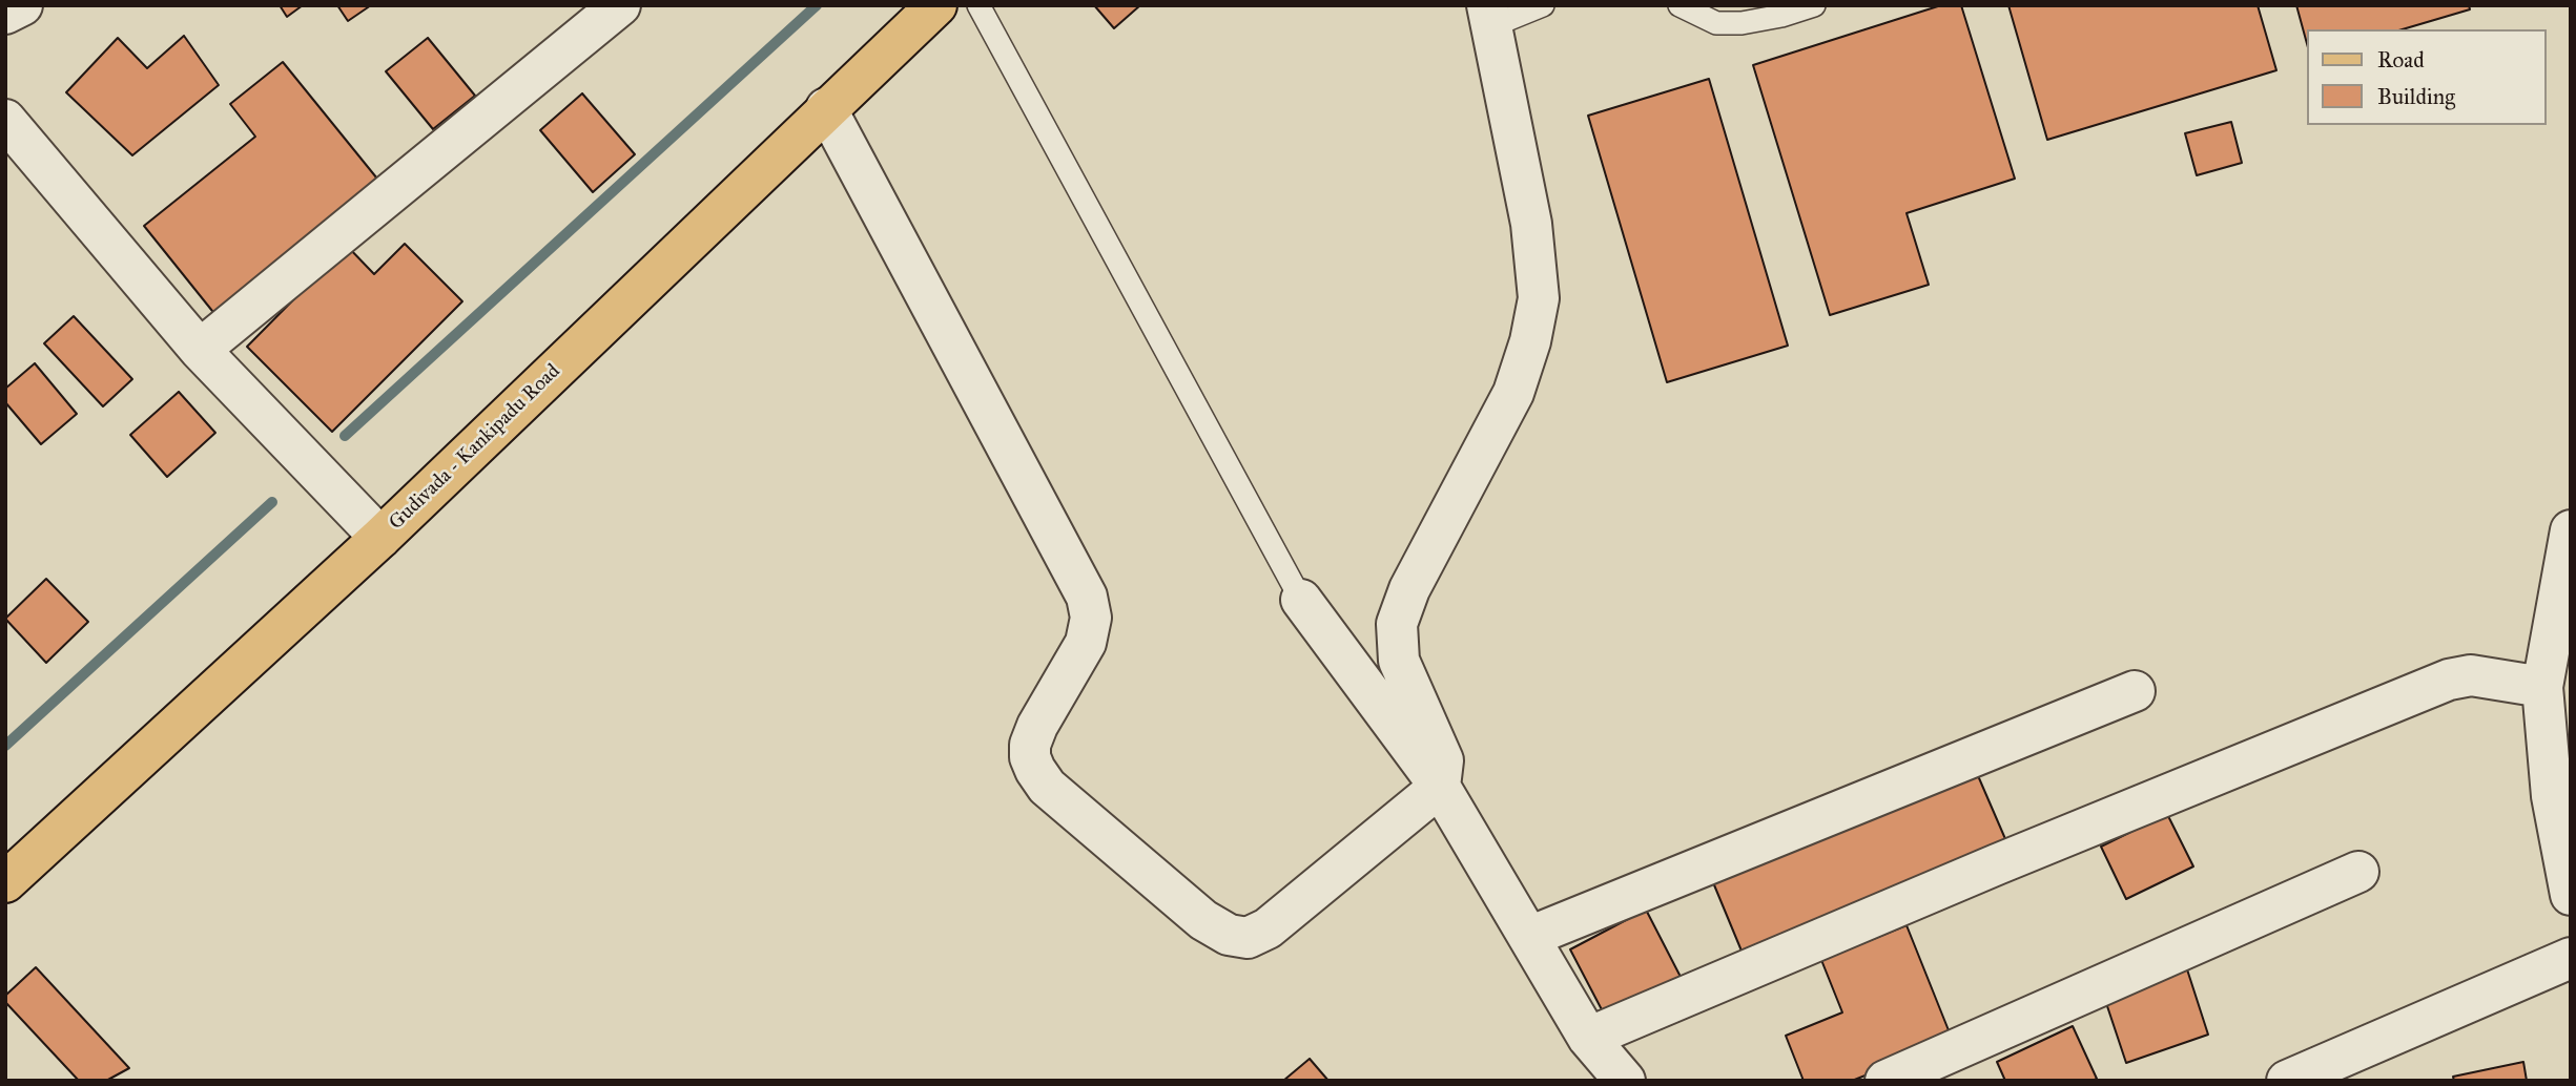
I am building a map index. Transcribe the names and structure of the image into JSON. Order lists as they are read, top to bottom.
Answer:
{
  "streets": {
    "main road": ["Gudivada - Kankipadu Road"]
  },
  "legend": ["Road", "Building"]
}
